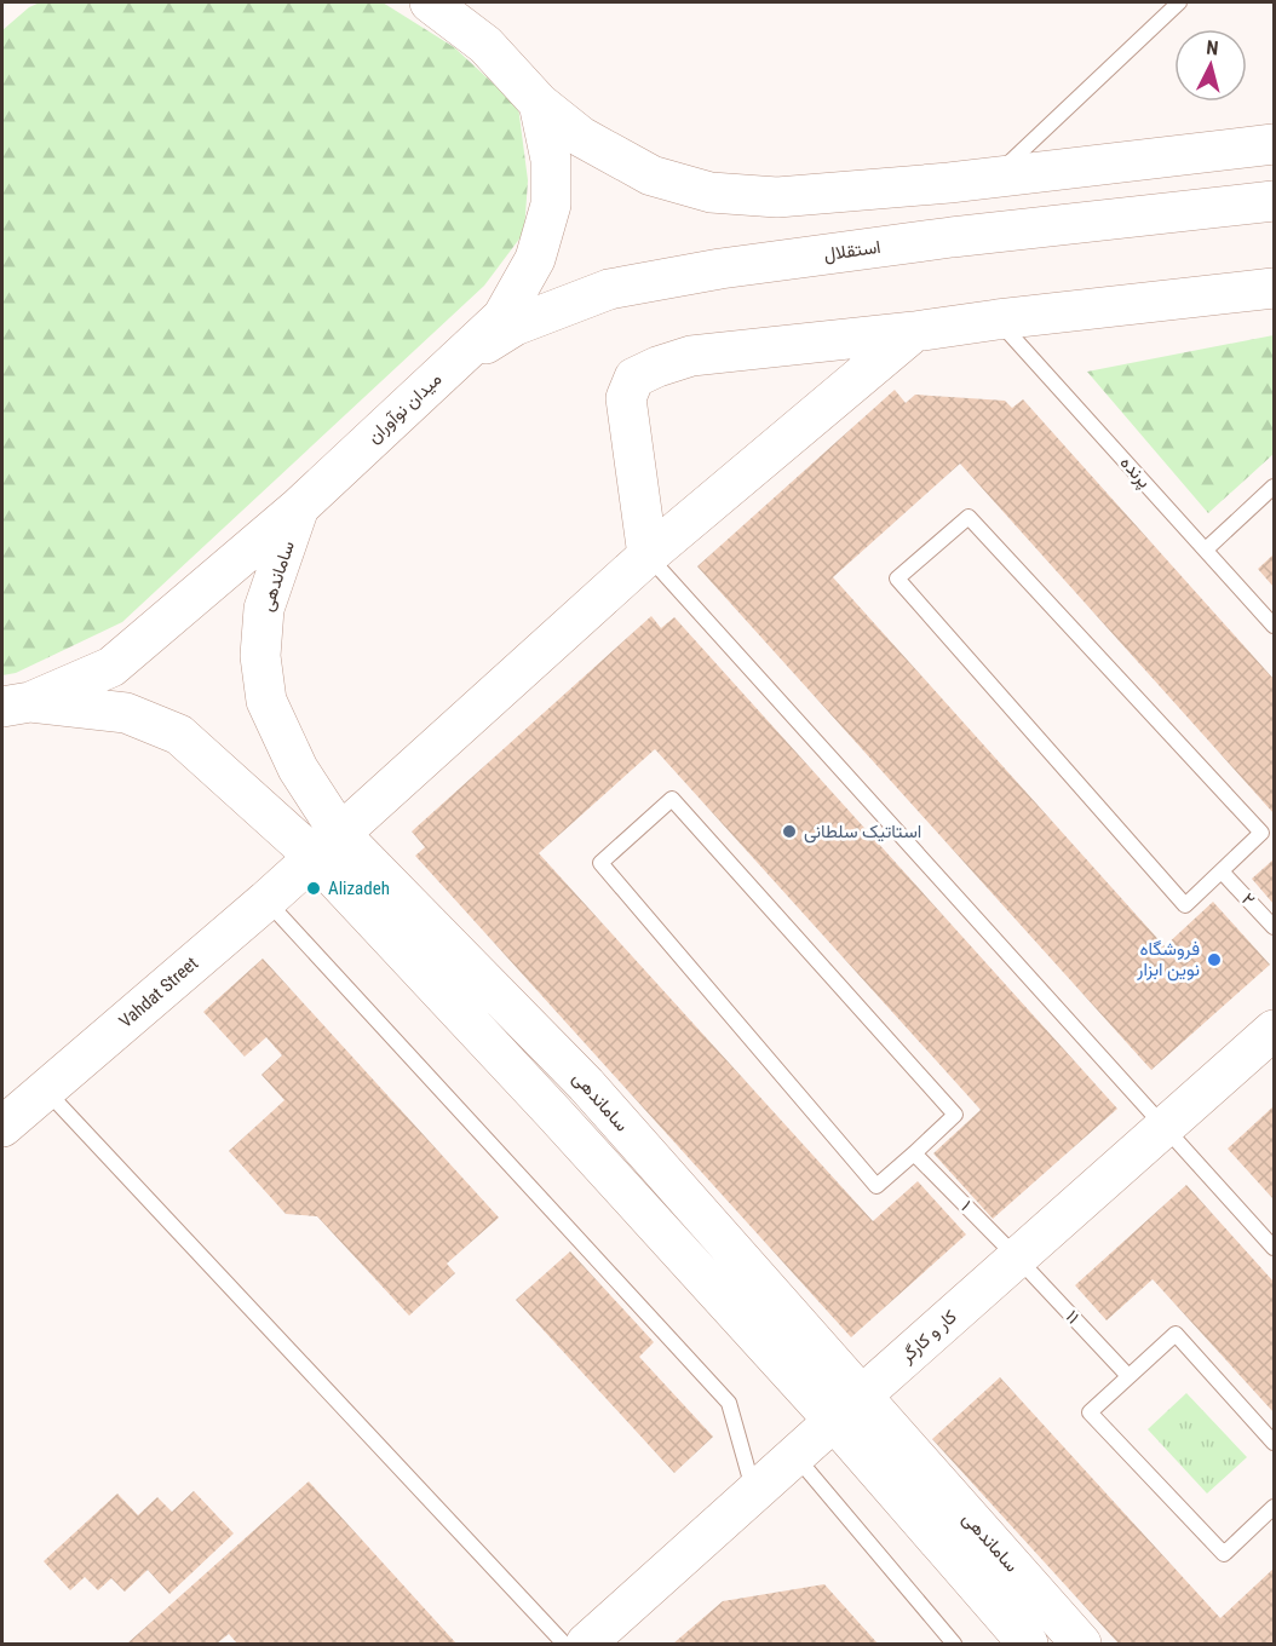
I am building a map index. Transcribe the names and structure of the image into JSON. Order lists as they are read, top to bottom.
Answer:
{
  "streets": {
    "street": [
      "استقلال",
      "میدان نوآوران",
      "ساماندهی",
      "Vahdat Street",
      "کار و کارگر"
    ],
    "lane": [
      "پرنده",
      "۲",
      "۱",
      "۱۱"
    ]
  },
  "crossings": [
    ["استقلال", "میدان نوآوران"],
    ["میدان نوآوران", "ساماندهی"],
    ["ساماندهی", "Vahdat Street"],
    ["ساماندهی", "کار و کارگر"],
    ["۱", "۱۱"],
    ["۱", "کار و کارگر"],
    ["۱۱", "کار و کارگر"]
  ],
  "places": ["استاتیک سلطانی", "Alizadeh", "فروشگاه نوین ابزار"],
  "north": "top"
}
